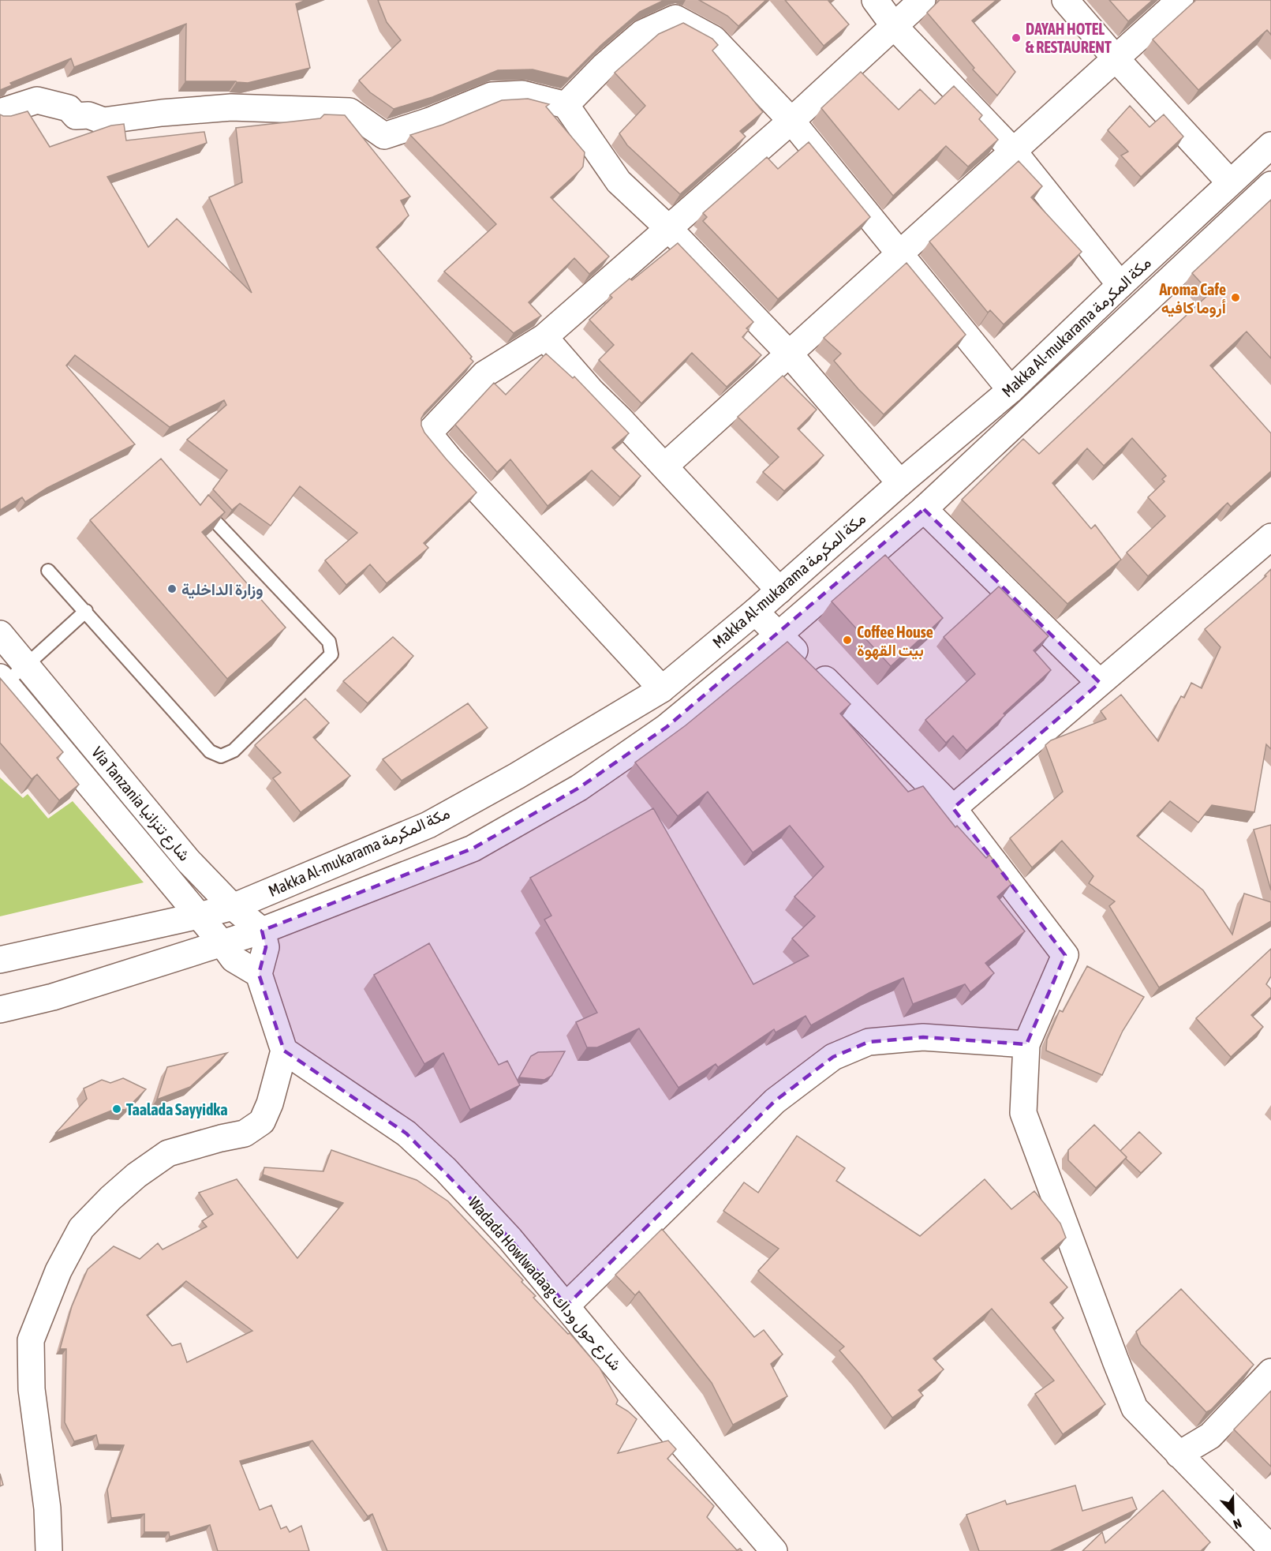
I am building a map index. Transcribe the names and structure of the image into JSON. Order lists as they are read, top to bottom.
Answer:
{
  "streets": {
    "main road": ["Makka Al-mukarama مكة المكرمة", "Via Tanzania شارع تنزانيا", "Wadada Howlwadaag شارع حول وداك"]
  },
  "crossings": [
    ["Makka Al-mukarama مكة المكرمة", "Via Tanzania شارع تنزانيا"]
  ],
  "places": [
    "DAYAH HOTEL & RESTAURENT",
    "Aroma Cafe أروما كافيه",
    "وزارة الداخلية",
    "Coffee House بيت القهوة",
    "Taalada Sayyidka"
  ],
  "north": "bottom"
}
